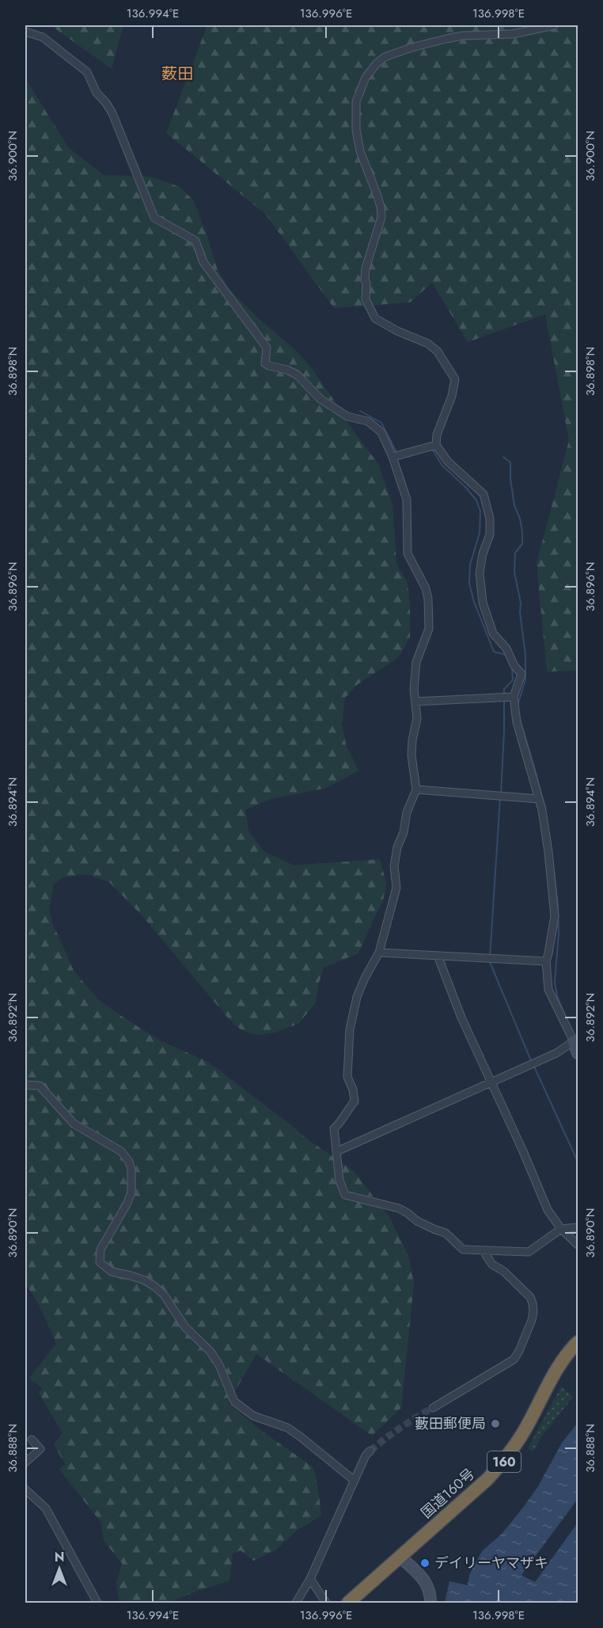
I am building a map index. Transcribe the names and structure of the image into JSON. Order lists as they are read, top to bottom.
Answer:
{
  "streets": {
    "highway": ["160", "国道160号"]
  },
  "districts": ["薮田"],
  "places": ["藪田郵便局", "デイリーヤマザキ"],
  "north": "top",
  "coordinates": [
    "136.994°E",
    "136.996°E",
    "136.998°E",
    "36.900°N",
    "36.898°N",
    "36.896°N",
    "36.894°N",
    "36.892°N",
    "36.890°N",
    "36.888°N"
  ]
}
